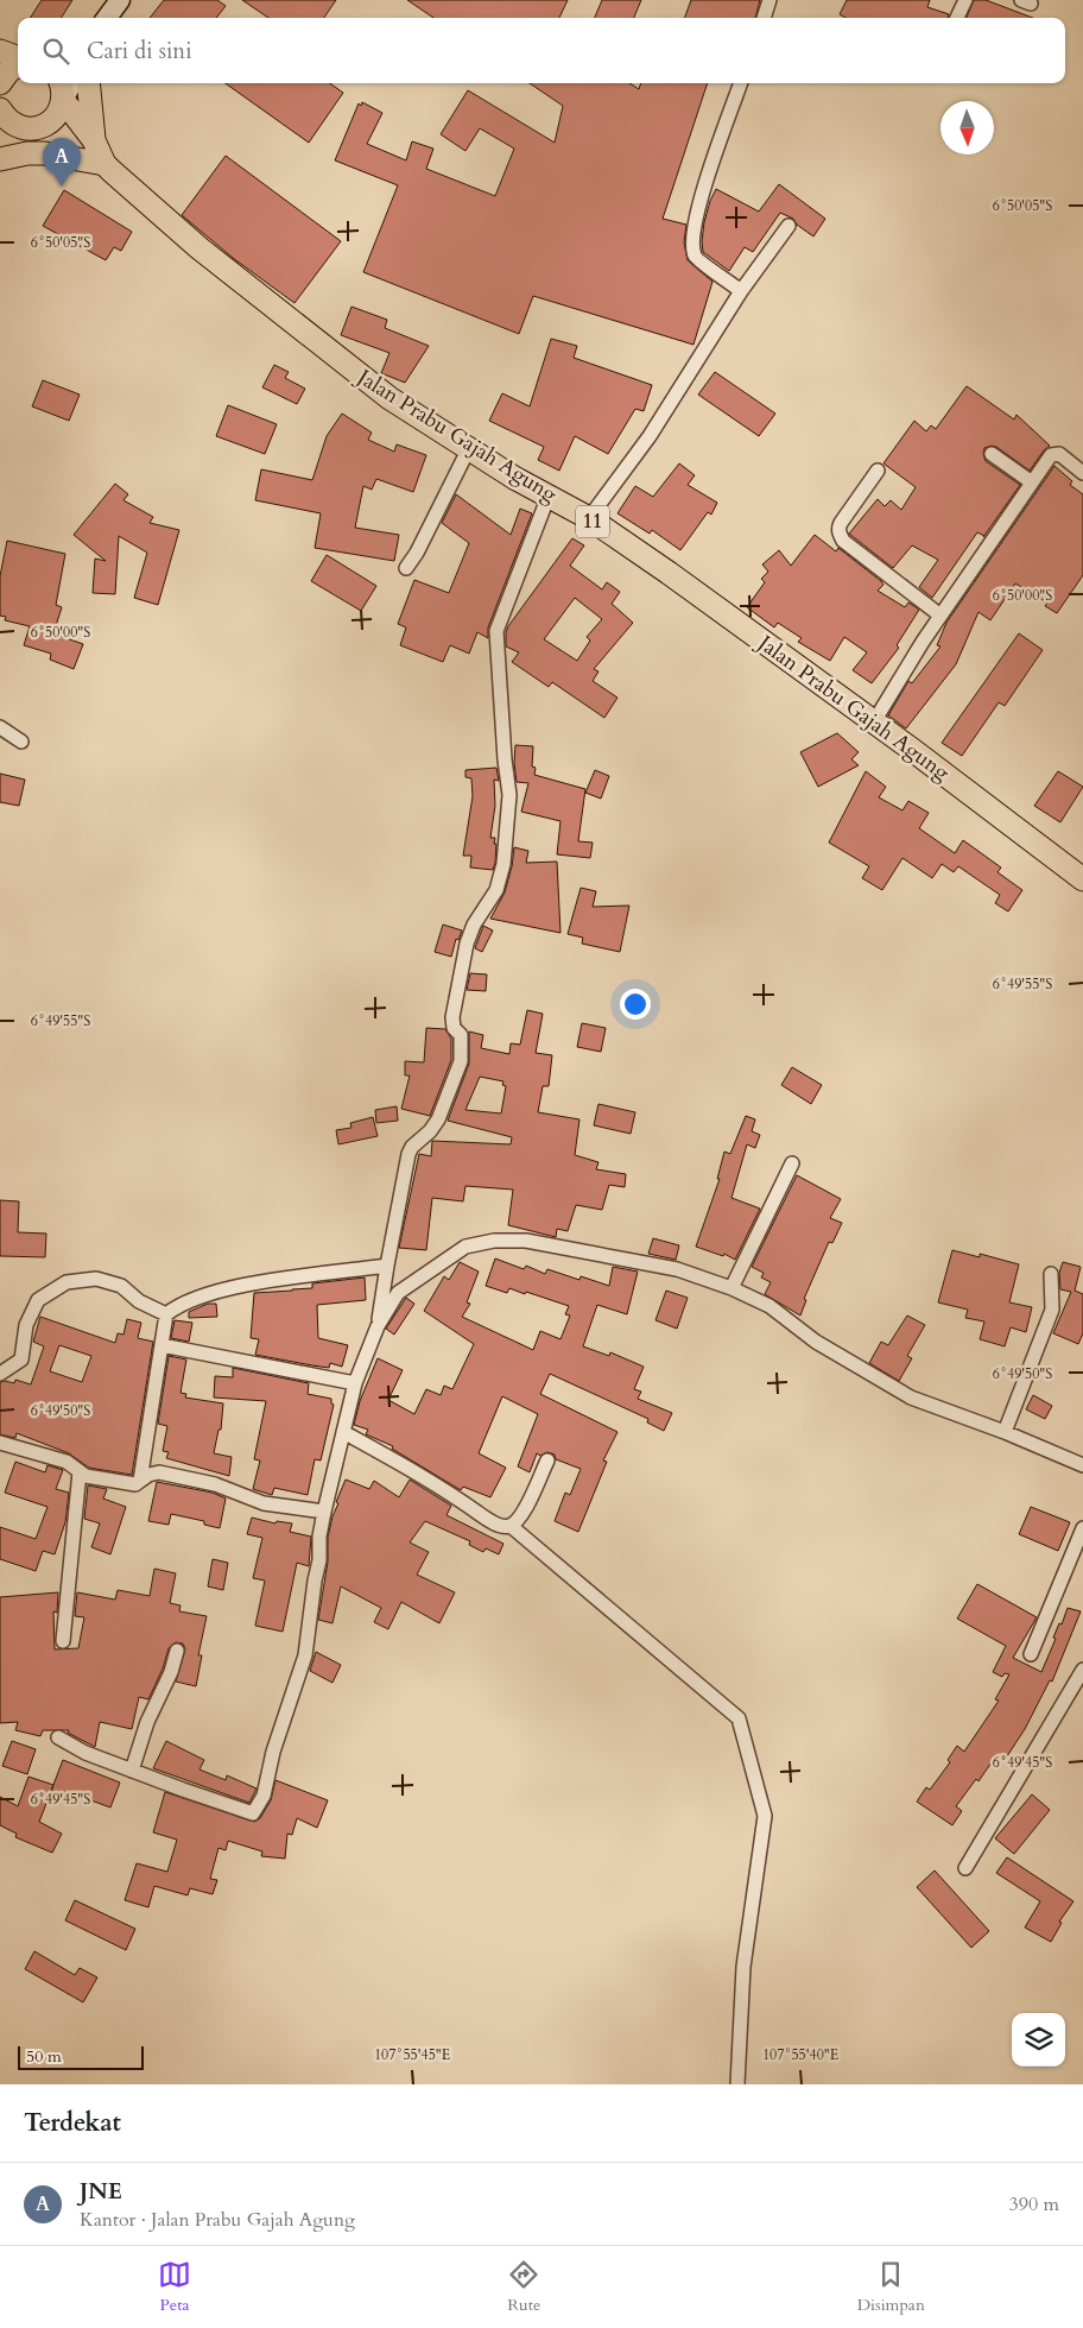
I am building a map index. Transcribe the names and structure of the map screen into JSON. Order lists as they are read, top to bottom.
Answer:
{
  "streets": {
    "main road": ["Jalan Prabu Gajah Agung", "11"]
  },
  "crossings": [
    ["Jalan Prabu Gajah Agung", "11"]
  ],
  "scale_bar": "50 m",
  "north": "bottom",
  "page": {
    "search": "Cari di sini",
    "pins": "A",
    "scale": "50 m",
    "heading": "Terdekat",
    "list": [
      {
        "mark": "A",
        "name": "JNE",
        "note": "Kantor · Jalan Prabu Gajah Agung",
        "value": "390 m"
      }
    ],
    "nav": ["Peta", "Rute", "Disimpan"]
  },
  "coordinates": [
    "6°50'05\"S",
    "6°50'00\"S",
    "6°49'55\"S",
    "6°49'50\"S",
    "6°49'45\"S",
    "107°55'45\"E",
    "107°55'40\"E"
  ]
}
